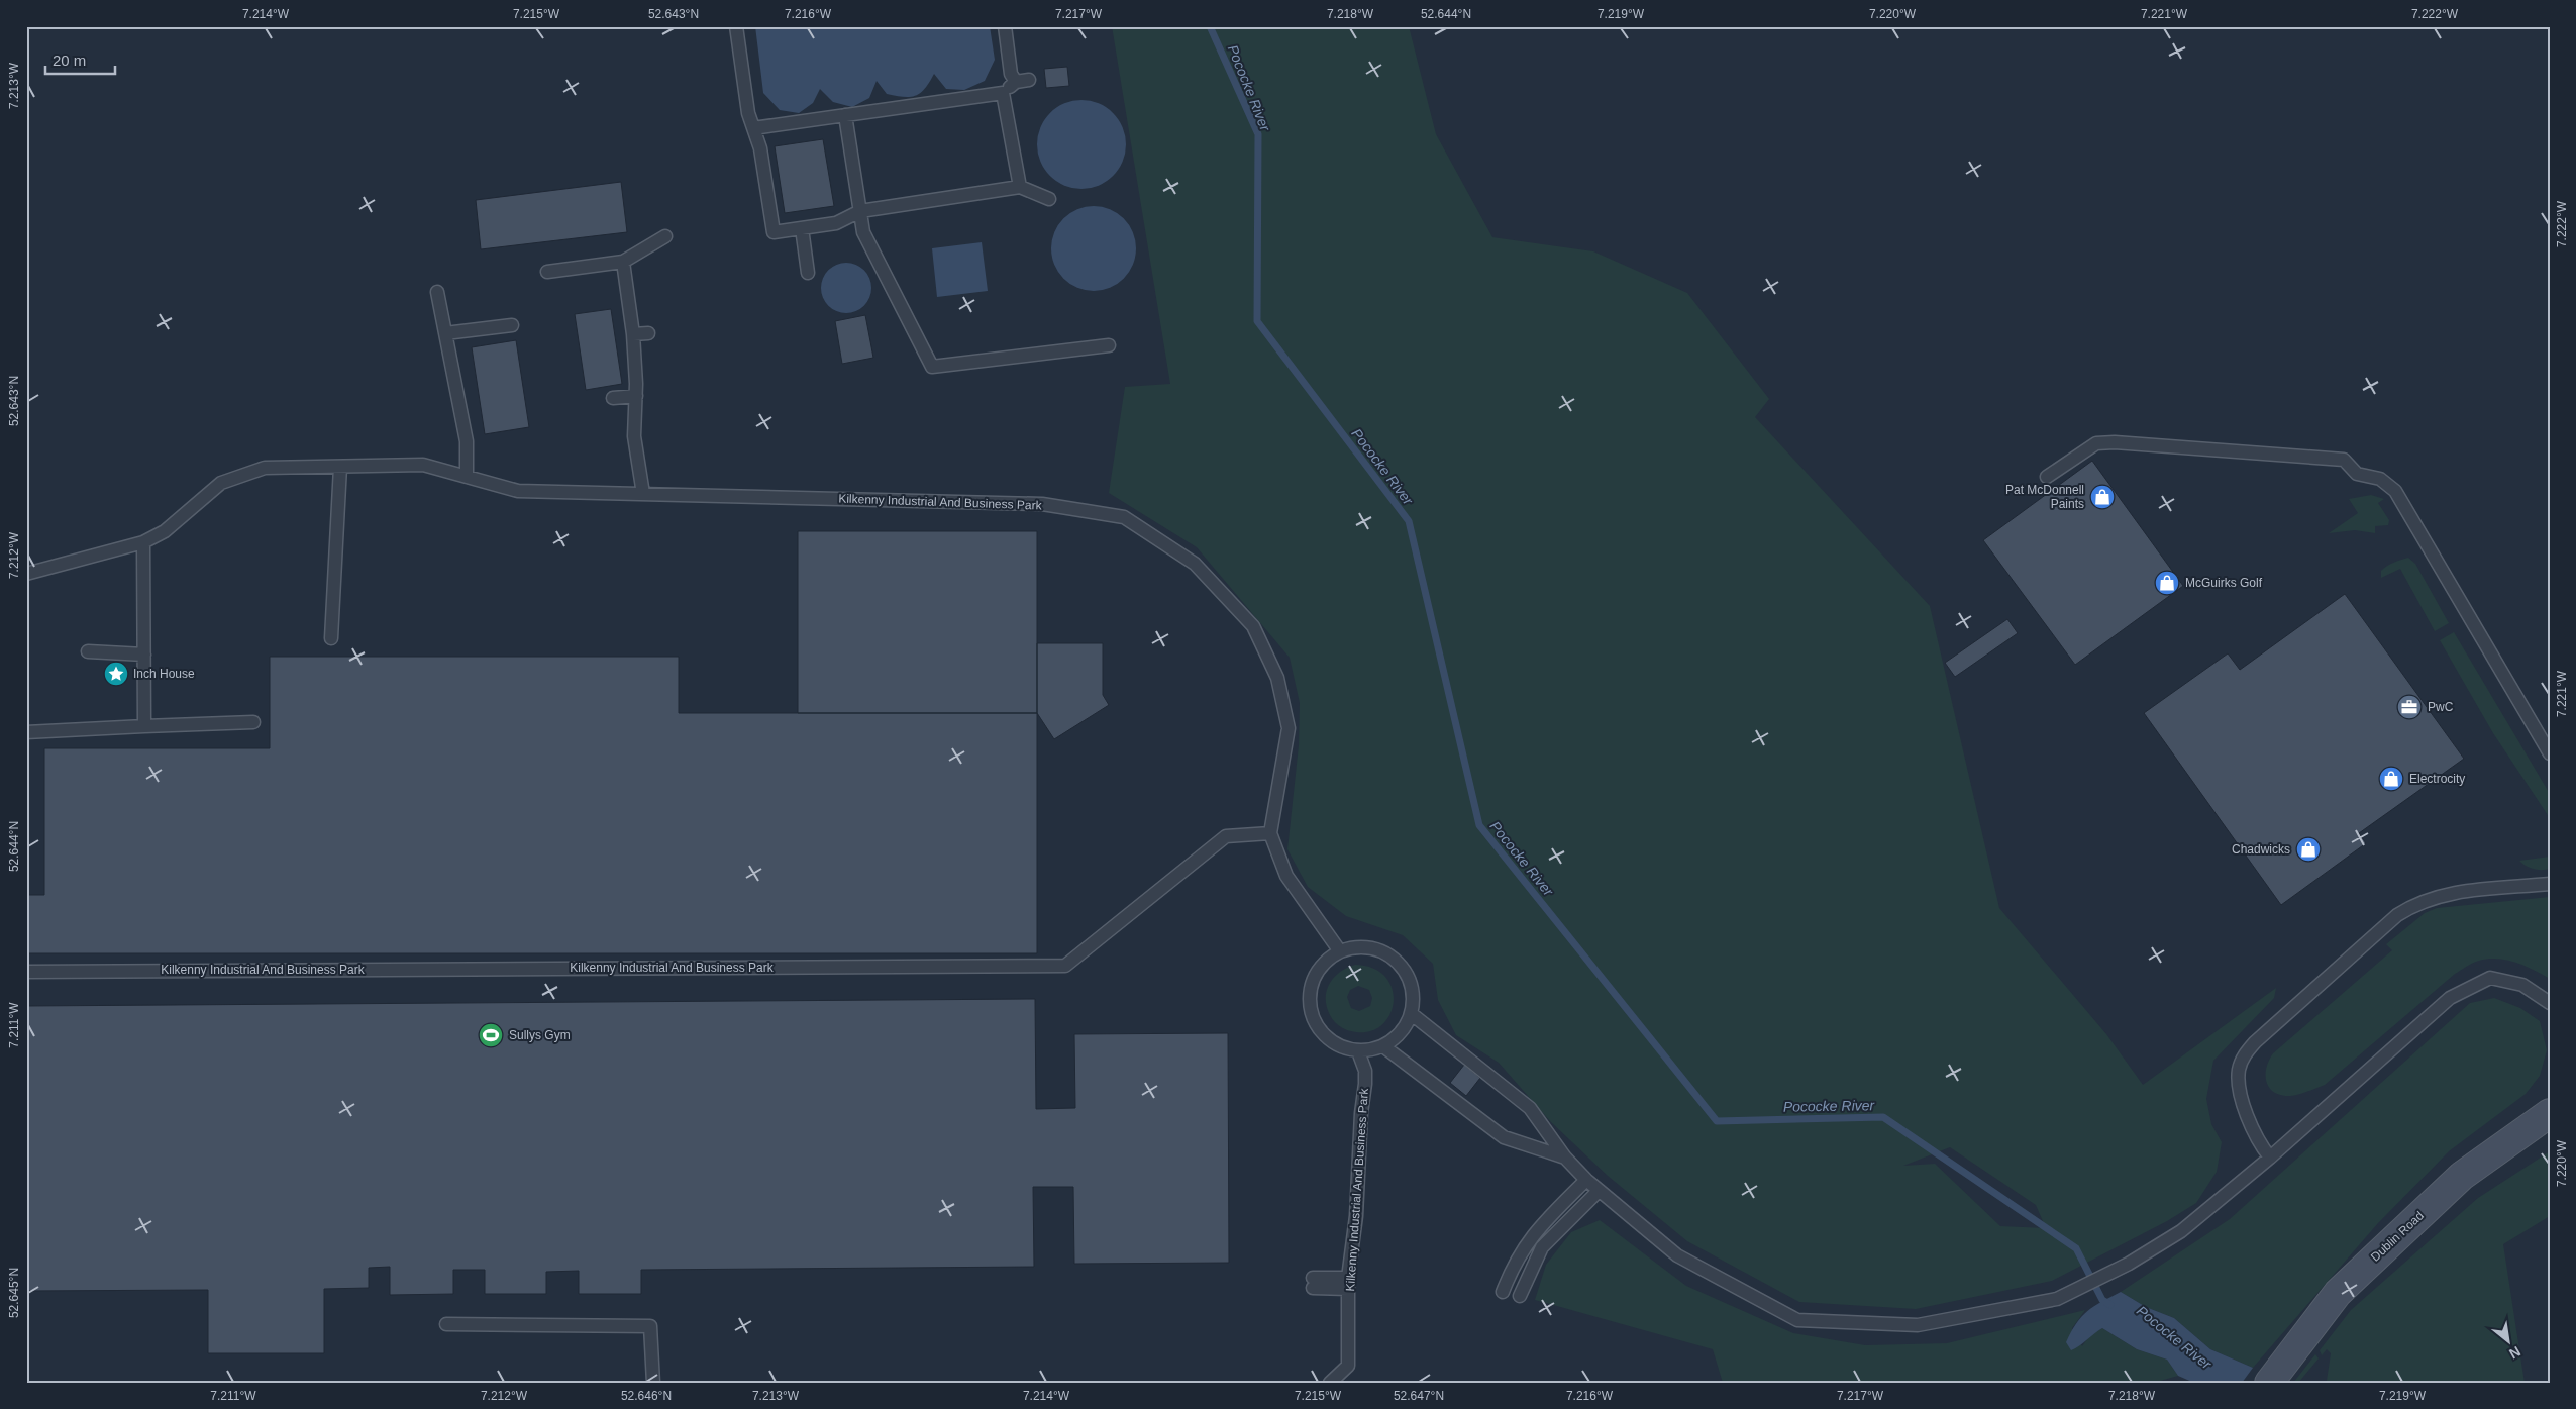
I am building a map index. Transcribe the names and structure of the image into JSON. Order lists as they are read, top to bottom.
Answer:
{
  "streets": {
    "main road": ["Dublin Road"],
    "lane": ["Kilkenny Industrial And Business Park"]
  },
  "water": ["Pococke River"],
  "places": {
    "shop": [
      "Pat McDonnell Paints",
      "McGuirks Golf",
      "Electrocity",
      "Chadwicks"
    ],
    "place": ["Inch House"],
    "office": ["PwC"],
    "sports": ["Sullys Gym"]
  },
  "scale_bar": "20 m",
  "north": "bottom right",
  "coordinates": [
    "7.214°W",
    "7.215°W",
    "52.643°N",
    "7.216°W",
    "7.217°W",
    "7.218°W",
    "52.644°N",
    "7.219°W",
    "7.220°W",
    "7.221°W",
    "7.222°W",
    "7.213°W",
    "7.212°W",
    "7.211°W",
    "52.645°N",
    "52.646°N",
    "52.647°N"
  ]
}
